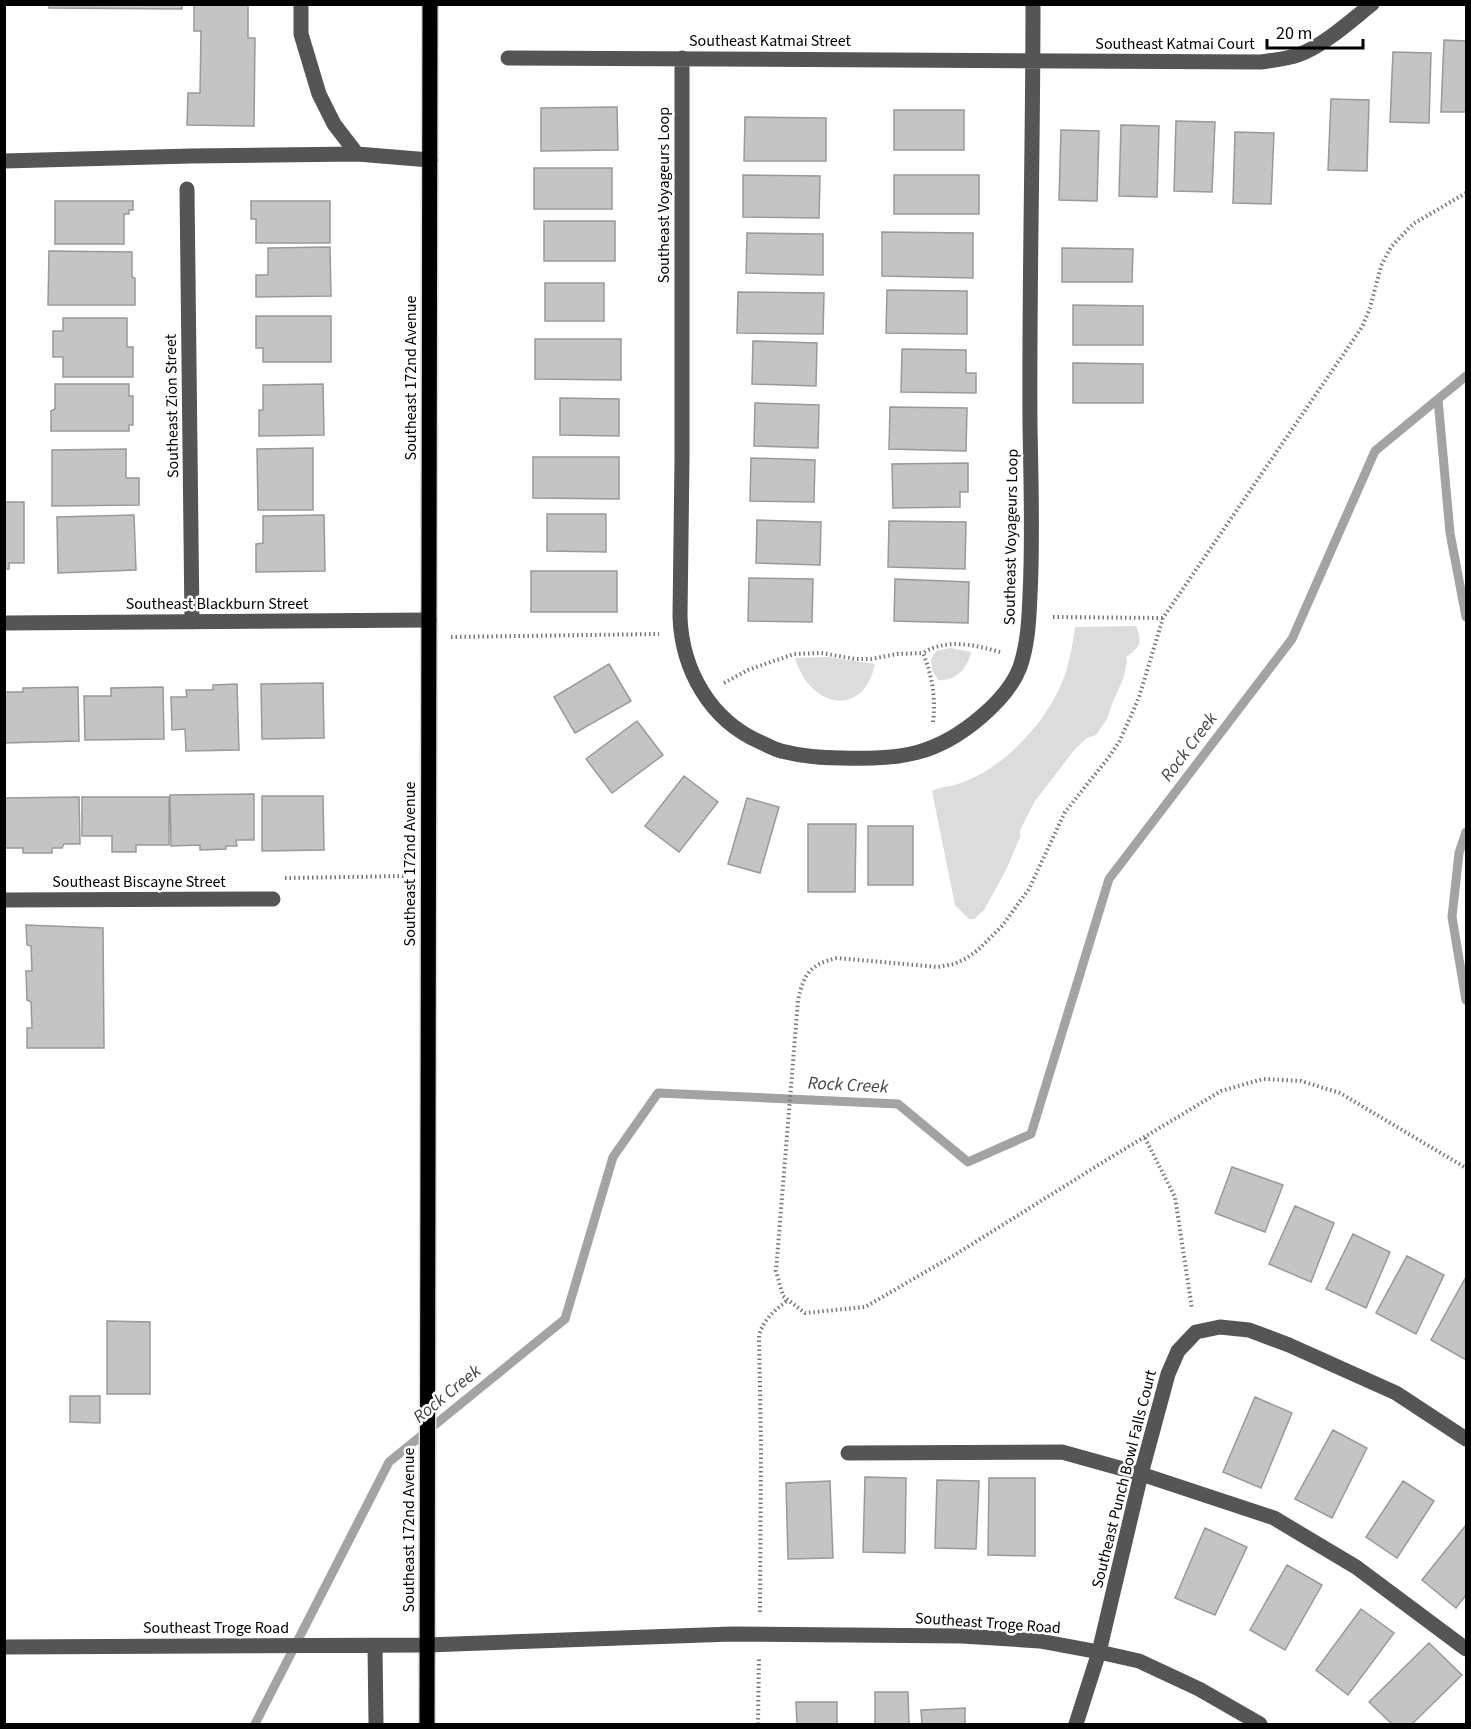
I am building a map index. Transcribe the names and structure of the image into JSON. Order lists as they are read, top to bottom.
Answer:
{
  "streets": {
    "main road": ["Southeast 172nd Avenue"],
    "street": [
      "Southeast Katmai Street",
      "Southeast Katmai Court",
      "Southeast Voyageurs Loop",
      "Southeast Zion Street",
      "Southeast Blackburn Street",
      "Southeast Biscayne Street",
      "Southeast Punch Bowl Falls Court",
      "Southeast Troge Road"
    ]
  },
  "crossings": [
    ["Southeast Katmai Street", "Southeast Katmai Court"],
    ["Southeast Katmai Street", "Southeast Voyageurs Loop"],
    ["Southeast Katmai Court", "Southeast Voyageurs Loop"],
    ["Southeast 172nd Avenue", "Southeast Blackburn Street"],
    ["Southeast 172nd Avenue", "Southeast Troge Road"],
    ["Southeast Zion Street", "Southeast Blackburn Street"],
    ["Southeast Punch Bowl Falls Court", "Southeast Troge Road"]
  ],
  "water": ["Rock Creek"],
  "scale_bar": "20 m"
}
